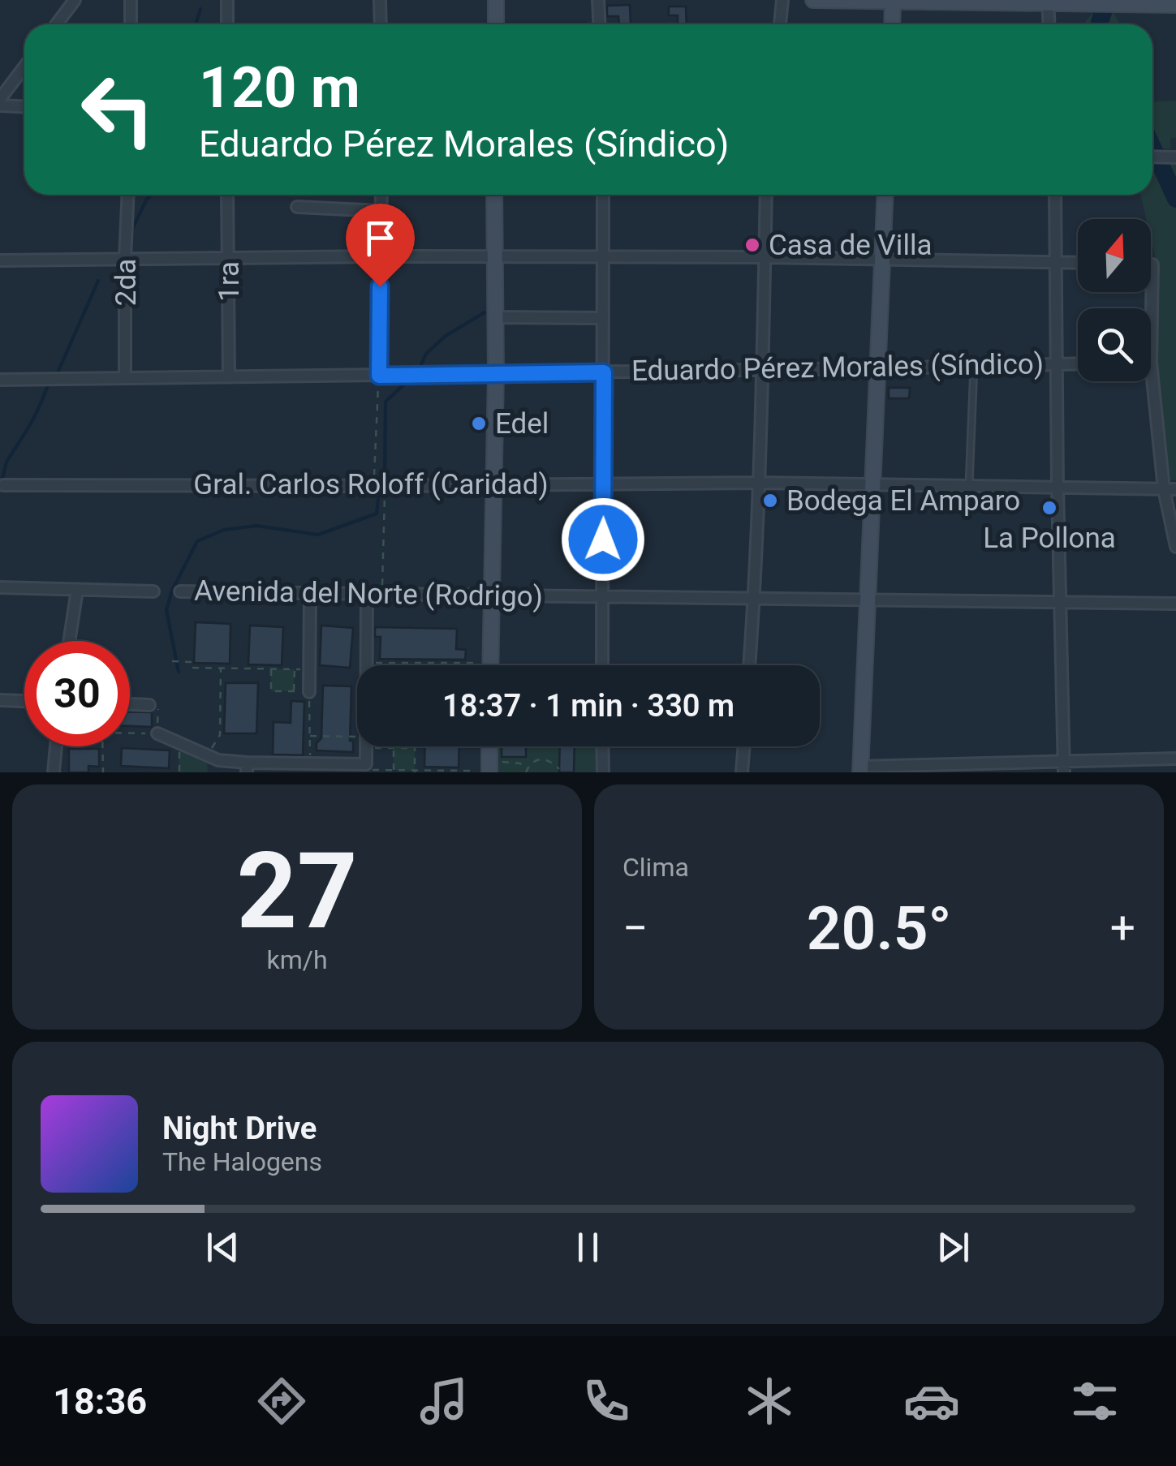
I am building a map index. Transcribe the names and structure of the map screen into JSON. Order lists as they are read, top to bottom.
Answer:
{
  "streets": {
    "street": [
      "1ra",
      "2da",
      "Eduardo Pérez Morales (Síndico)",
      "Gral. Carlos Roloff (Caridad)",
      "Avenida del Norte (Rodrigo)"
    ]
  },
  "crossings": [
    ["1ra", "Eduardo Pérez Morales (Síndico)"],
    ["2da", "Eduardo Pérez Morales (Síndico)"]
  ],
  "places": [
    "Casa de Villa",
    "Edel",
    "Bodega El Amparo",
    "La Pollona"
  ],
  "north": "top",
  "page": {
    "turn": ["120 m", "Eduardo Pérez Morales (Síndico)"],
    "limit": "30",
    "trip": "18:37 · 1 min · 330 m",
    "tile": [
      ["27", "km/h"],
      "Clima"
    ],
    "heat": ["−", "20.5°", "+"],
    "song": ["Night Drive", "The Halogens"],
    "tabs": "18:36"
  }
}
